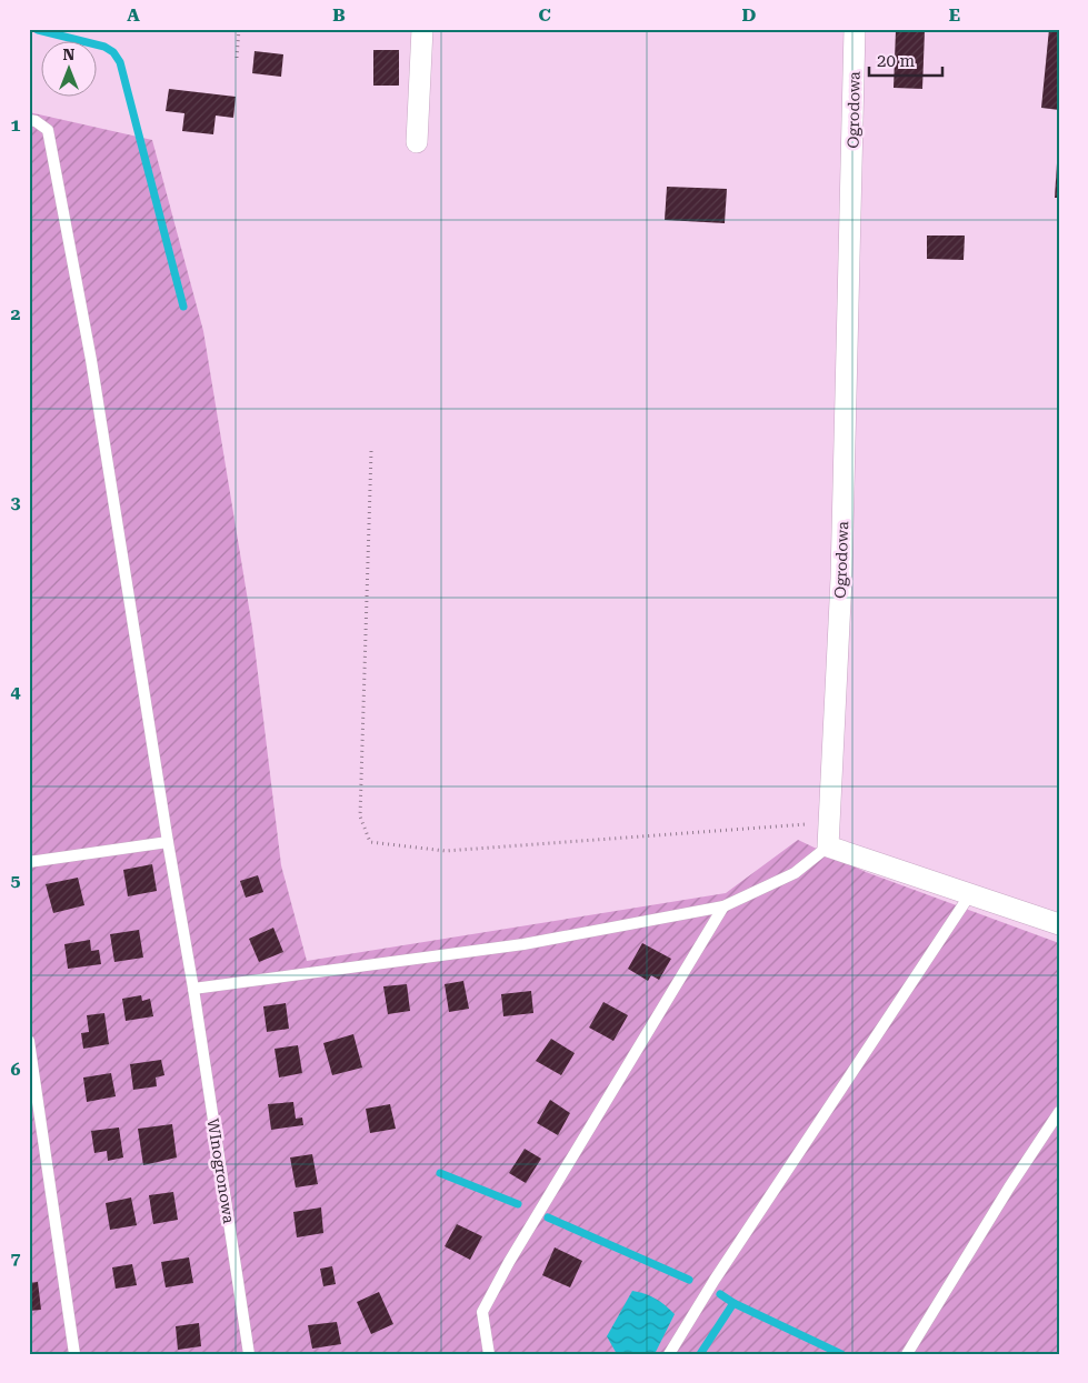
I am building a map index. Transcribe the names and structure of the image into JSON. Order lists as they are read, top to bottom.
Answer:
{
  "streets": {
    "street": ["Ogrodowa"],
    "lane": ["WInogronowa"]
  },
  "scale_bar": "20 m",
  "north": "top",
  "grid": {
    "columns": [
      "A",
      "B",
      "C",
      "D",
      "E"
    ],
    "rows": [
      "1",
      "2",
      "3",
      "4",
      "5",
      "6",
      "7"
    ]
  }
}
